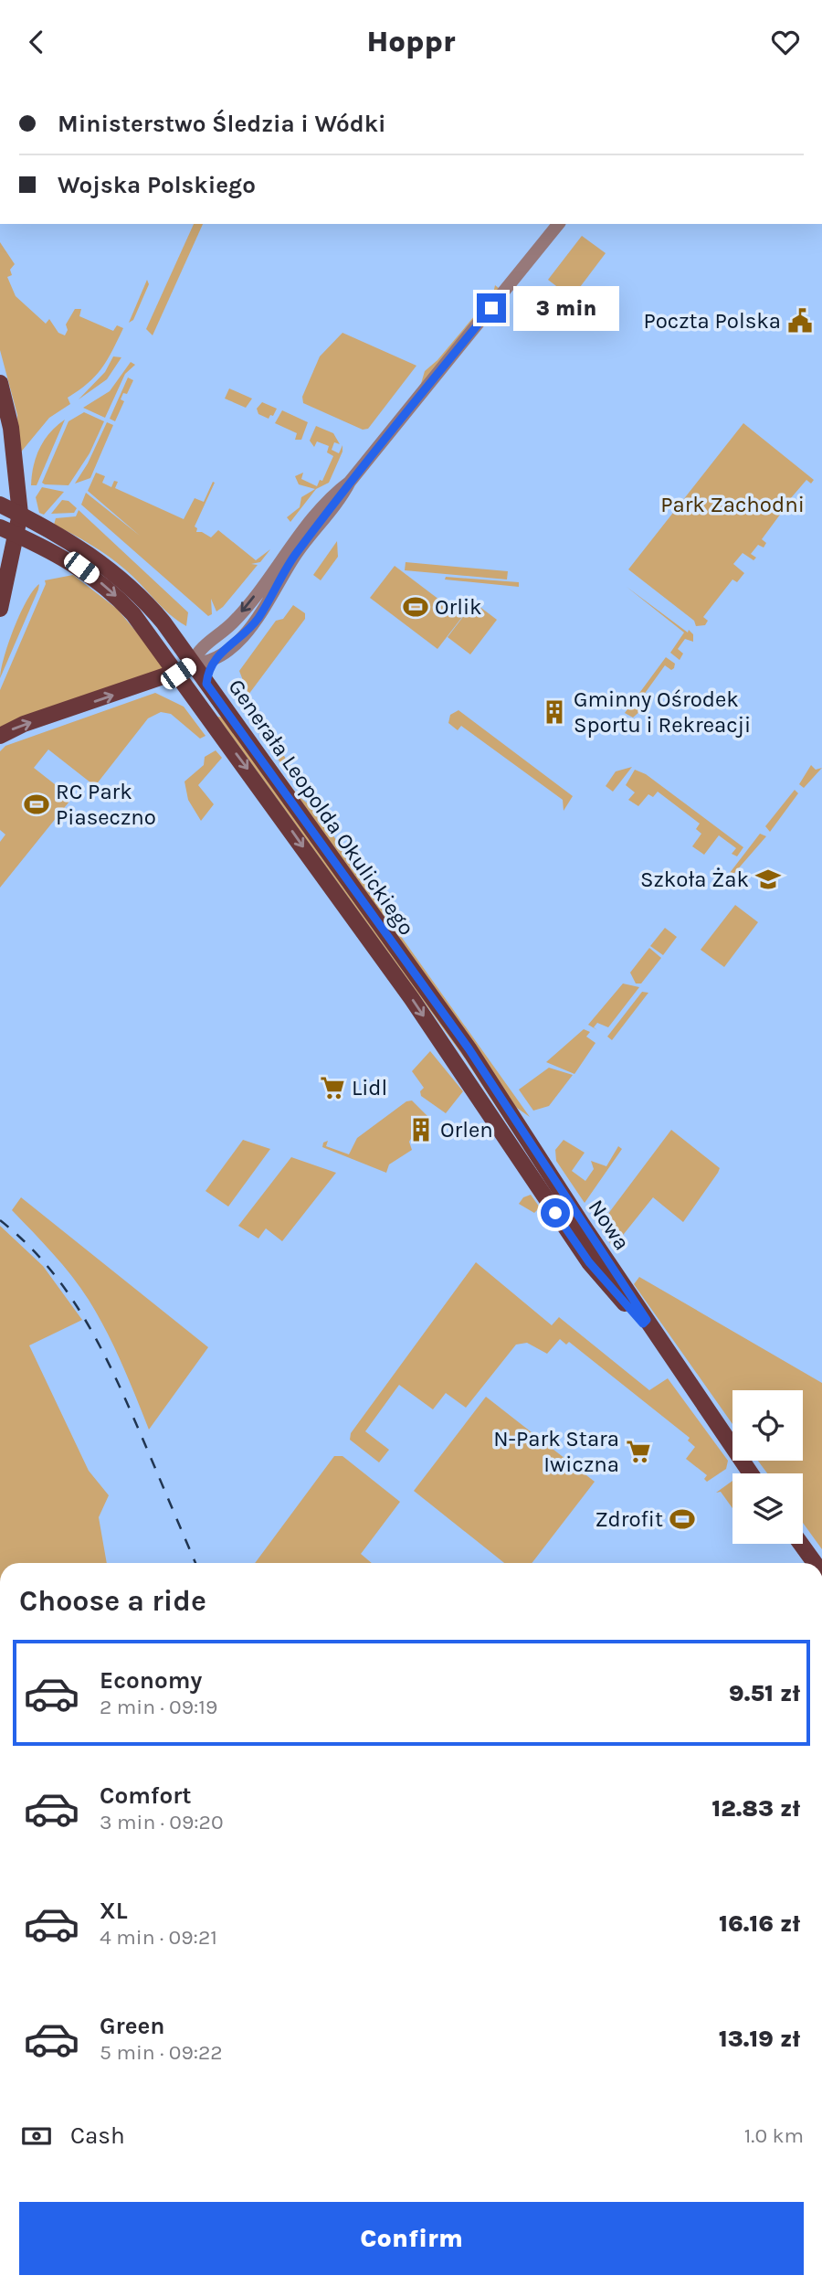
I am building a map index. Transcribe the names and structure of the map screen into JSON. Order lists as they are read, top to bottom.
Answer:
{
  "streets": {
    "main road": ["Generała Leopolda Okulickiego", "Nowa"]
  },
  "crossings": [
    ["Generała Leopolda Okulickiego", "Nowa"]
  ],
  "parks": ["Park Zachodni"],
  "places": {
    "public building": ["Poczta Polska"],
    "sports": ["Orlik", "RC Park Piaseczno", "Zdrofit"],
    "building": ["Gminny Ośrodek Sportu i Rekreacji", "Orlen"],
    "school or university": ["Szkoła Żak"],
    "supermarket": ["Lidl", "N-Park Stara Iwiczna"]
  },
  "page": {
    "header": "Hoppr",
    "banner": ["Ministerstwo Śledzia i Wódki", "Wojska Polskiego"],
    "bubble": "3 min",
    "heading": "Choose a ride",
    "list": [
      {
        "name": "Economy",
        "note": "2 min · 09:19",
        "value": "9.51 zł"
      },
      {
        "name": "Comfort",
        "note": "3 min · 09:20",
        "value": "12.83 zł"
      },
      {
        "name": "XL",
        "note": "4 min · 09:21",
        "value": "16.16 zł"
      },
      {
        "name": "Green",
        "note": "5 min · 09:22",
        "value": "13.19 zł"
      }
    ],
    "pay": ["Cash", "1.0 km"],
    "buttons": "Confirm"
  }
}
